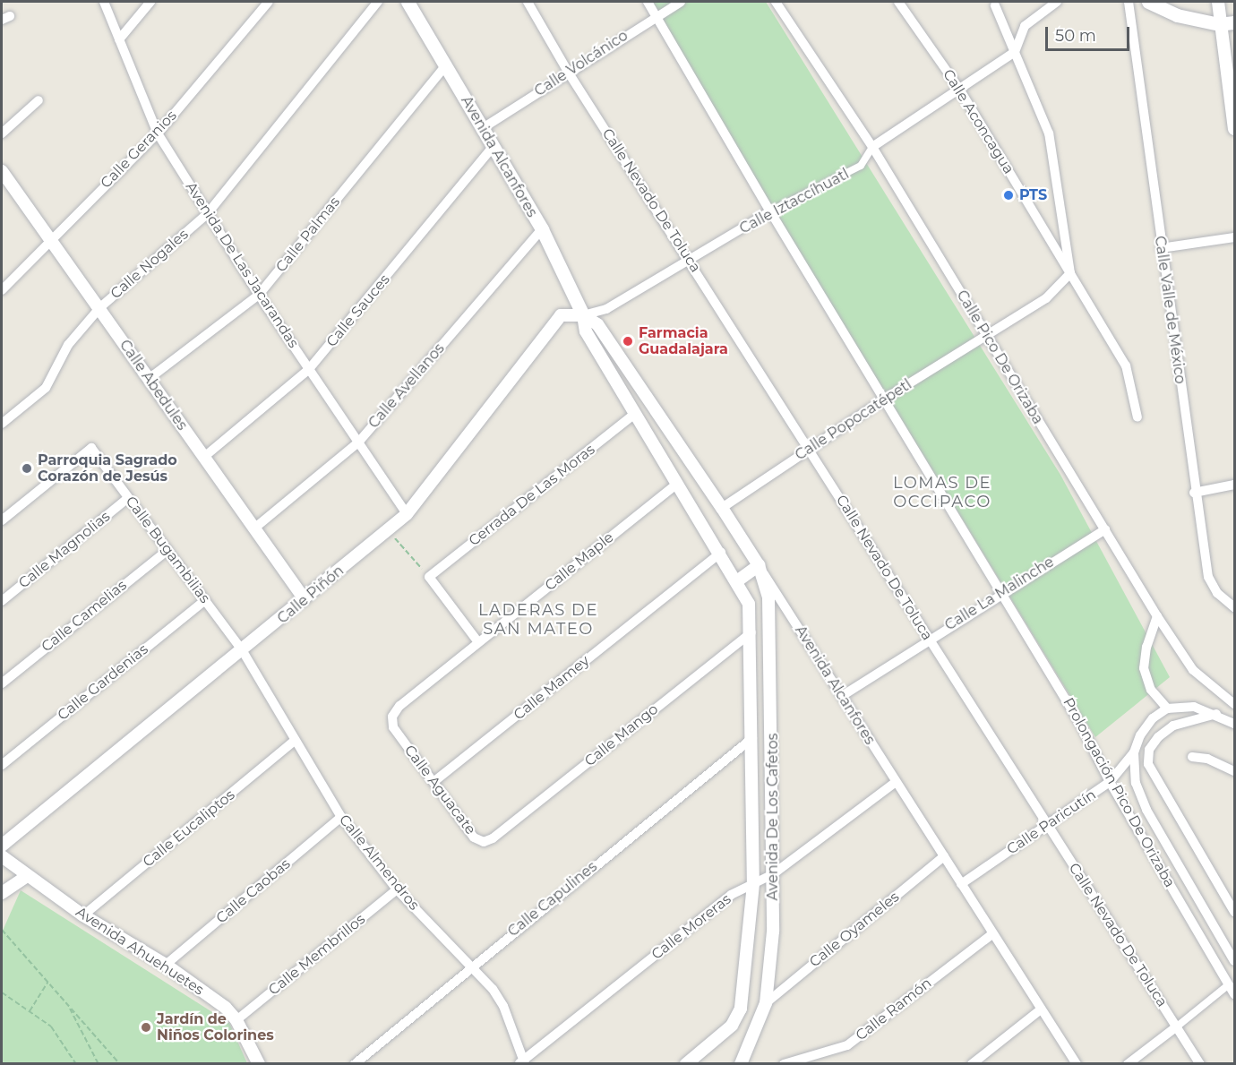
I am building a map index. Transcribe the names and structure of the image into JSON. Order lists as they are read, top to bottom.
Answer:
{
  "streets": {
    "main road": ["Avenida Alcanfores"],
    "street": [
      "Calle Volcánico",
      "Calle Aconcagua",
      "Calle Geranios",
      "Calle Nevado De Toluca",
      "Calle Iztaccíhuatl",
      "Calle Palmas",
      "Calle Nogales",
      "Avenida De Las Jacarandas",
      "Calle Valle de México",
      "Calle Sauces",
      "Calle Pico De Orizaba",
      "Calle Abedules",
      "Calle Avellanos",
      "Calle Popocatépetl",
      "Cerrada De Las Moras",
      "Calle Magnolias",
      "Calle Bugambilias",
      "Calle Maple",
      "Calle La Malinche",
      "Calle Piñón",
      "Calle Camelias",
      "Calle Gardenias",
      "Calle Mamey",
      "Calle Mango",
      "Calle Aguacate",
      "Prolongación Pico De Orizaba",
      "Avenida De Los Cafetos",
      "Calle Paricutín",
      "Calle Eucaliptos",
      "Calle Almendros",
      "Calle Caobas",
      "Calle Capulines",
      "Calle Moreras",
      "Calle Oyameles",
      "Avenida Ahuehuetes",
      "Calle Membrillos",
      "Calle Ramón"
    ]
  },
  "crossings": [
    ["Calle Volcánico", "Avenida Alcanfores"],
    ["Calle Volcánico", "Calle Nevado De Toluca"],
    ["Calle Aconcagua", "Calle Iztaccíhuatl"],
    ["Calle Aconcagua", "Calle Popocatépetl"],
    ["Calle Geranios", "Avenida De Las Jacarandas"],
    ["Calle Geranios", "Calle Abedules"],
    ["Avenida Alcanfores", "Calle Iztaccíhuatl"],
    ["Avenida Alcanfores", "Calle Palmas"],
    ["Avenida Alcanfores", "Calle Sauces"],
    ["Avenida Alcanfores", "Calle Avellanos"],
    ["Avenida Alcanfores", "Calle Popocatépetl"],
    ["Avenida Alcanfores", "Cerrada De Las Moras"],
    ["Avenida Alcanfores", "Calle Maple"],
    ["Avenida Alcanfores", "Calle La Malinche"],
    ["Avenida Alcanfores", "Calle Piñón"],
    ["Avenida Alcanfores", "Calle Mamey"],
    ["Avenida Alcanfores", "Avenida De Los Cafetos"],
    ["Avenida Alcanfores", "Calle Paricutín"],
    ["Avenida Alcanfores", "Calle Moreras"],
    ["Avenida Alcanfores", "Calle Oyameles"],
    ["Avenida Alcanfores", "Calle Ramón"],
    ["Calle Nevado De Toluca", "Calle Iztaccíhuatl"],
    ["Calle Nevado De Toluca", "Calle Popocatépetl"],
    ["Calle Nevado De Toluca", "Calle La Malinche"],
    ["Calle Nevado De Toluca", "Calle Paricutín"],
    ["Calle Iztaccíhuatl", "Calle Pico De Orizaba"],
    ["Calle Iztaccíhuatl", "Calle Piñón"],
    ["Calle Palmas", "Avenida De Las Jacarandas"],
    ["Calle Palmas", "Calle Abedules"],
    ["Calle Nogales", "Avenida De Las Jacarandas"],
    ["Calle Nogales", "Calle Abedules"],
    ["Avenida De Las Jacarandas", "Calle Sauces"],
    ["Avenida De Las Jacarandas", "Calle Avellanos"],
    ["Avenida De Las Jacarandas", "Calle Piñón"],
    ["Calle Sauces", "Calle Abedules"],
    ["Calle Pico De Orizaba", "Calle Popocatépetl"],
    ["Calle Pico De Orizaba", "Calle La Malinche"],
    ["Calle Abedules", "Calle Avellanos"],
    ["Calle Abedules", "Calle Piñón"],
    ["Calle Magnolias", "Calle Bugambilias"],
    ["Calle Bugambilias", "Calle Piñón"],
    ["Calle Bugambilias", "Calle Camelias"],
    ["Calle Bugambilias", "Calle Gardenias"],
    ["Calle Bugambilias", "Calle Almendros"],
    ["Calle Maple", "Calle Aguacate"],
    ["Calle La Malinche", "Prolongación Pico De Orizaba"],
    ["Calle Piñón", "Calle Almendros"],
    ["Calle Mamey", "Calle Aguacate"],
    ["Calle Mango", "Calle Aguacate"],
    ["Calle Mango", "Avenida De Los Cafetos"],
    ["Prolongación Pico De Orizaba", "Calle Paricutín"],
    ["Avenida De Los Cafetos", "Calle Capulines"],
    ["Avenida De Los Cafetos", "Calle Moreras"],
    ["Avenida De Los Cafetos", "Calle Oyameles"],
    ["Calle Eucaliptos", "Calle Almendros"],
    ["Calle Eucaliptos", "Avenida Ahuehuetes"],
    ["Calle Almendros", "Calle Caobas"],
    ["Calle Almendros", "Calle Capulines"],
    ["Calle Almendros", "Calle Moreras"],
    ["Calle Almendros", "Calle Membrillos"],
    ["Calle Caobas", "Avenida Ahuehuetes"],
    ["Avenida Ahuehuetes", "Calle Membrillos"]
  ],
  "districts": ["LOMAS DE OCCIPACO", "LADERAS DE SAN MATEO"],
  "places": [
    "PTS",
    "Farmacia Guadalajara",
    "Parroquia Sagrado Corazón de Jesús",
    "Jardín de Niños Colorines"
  ],
  "scale_bar": "50 m"
}
